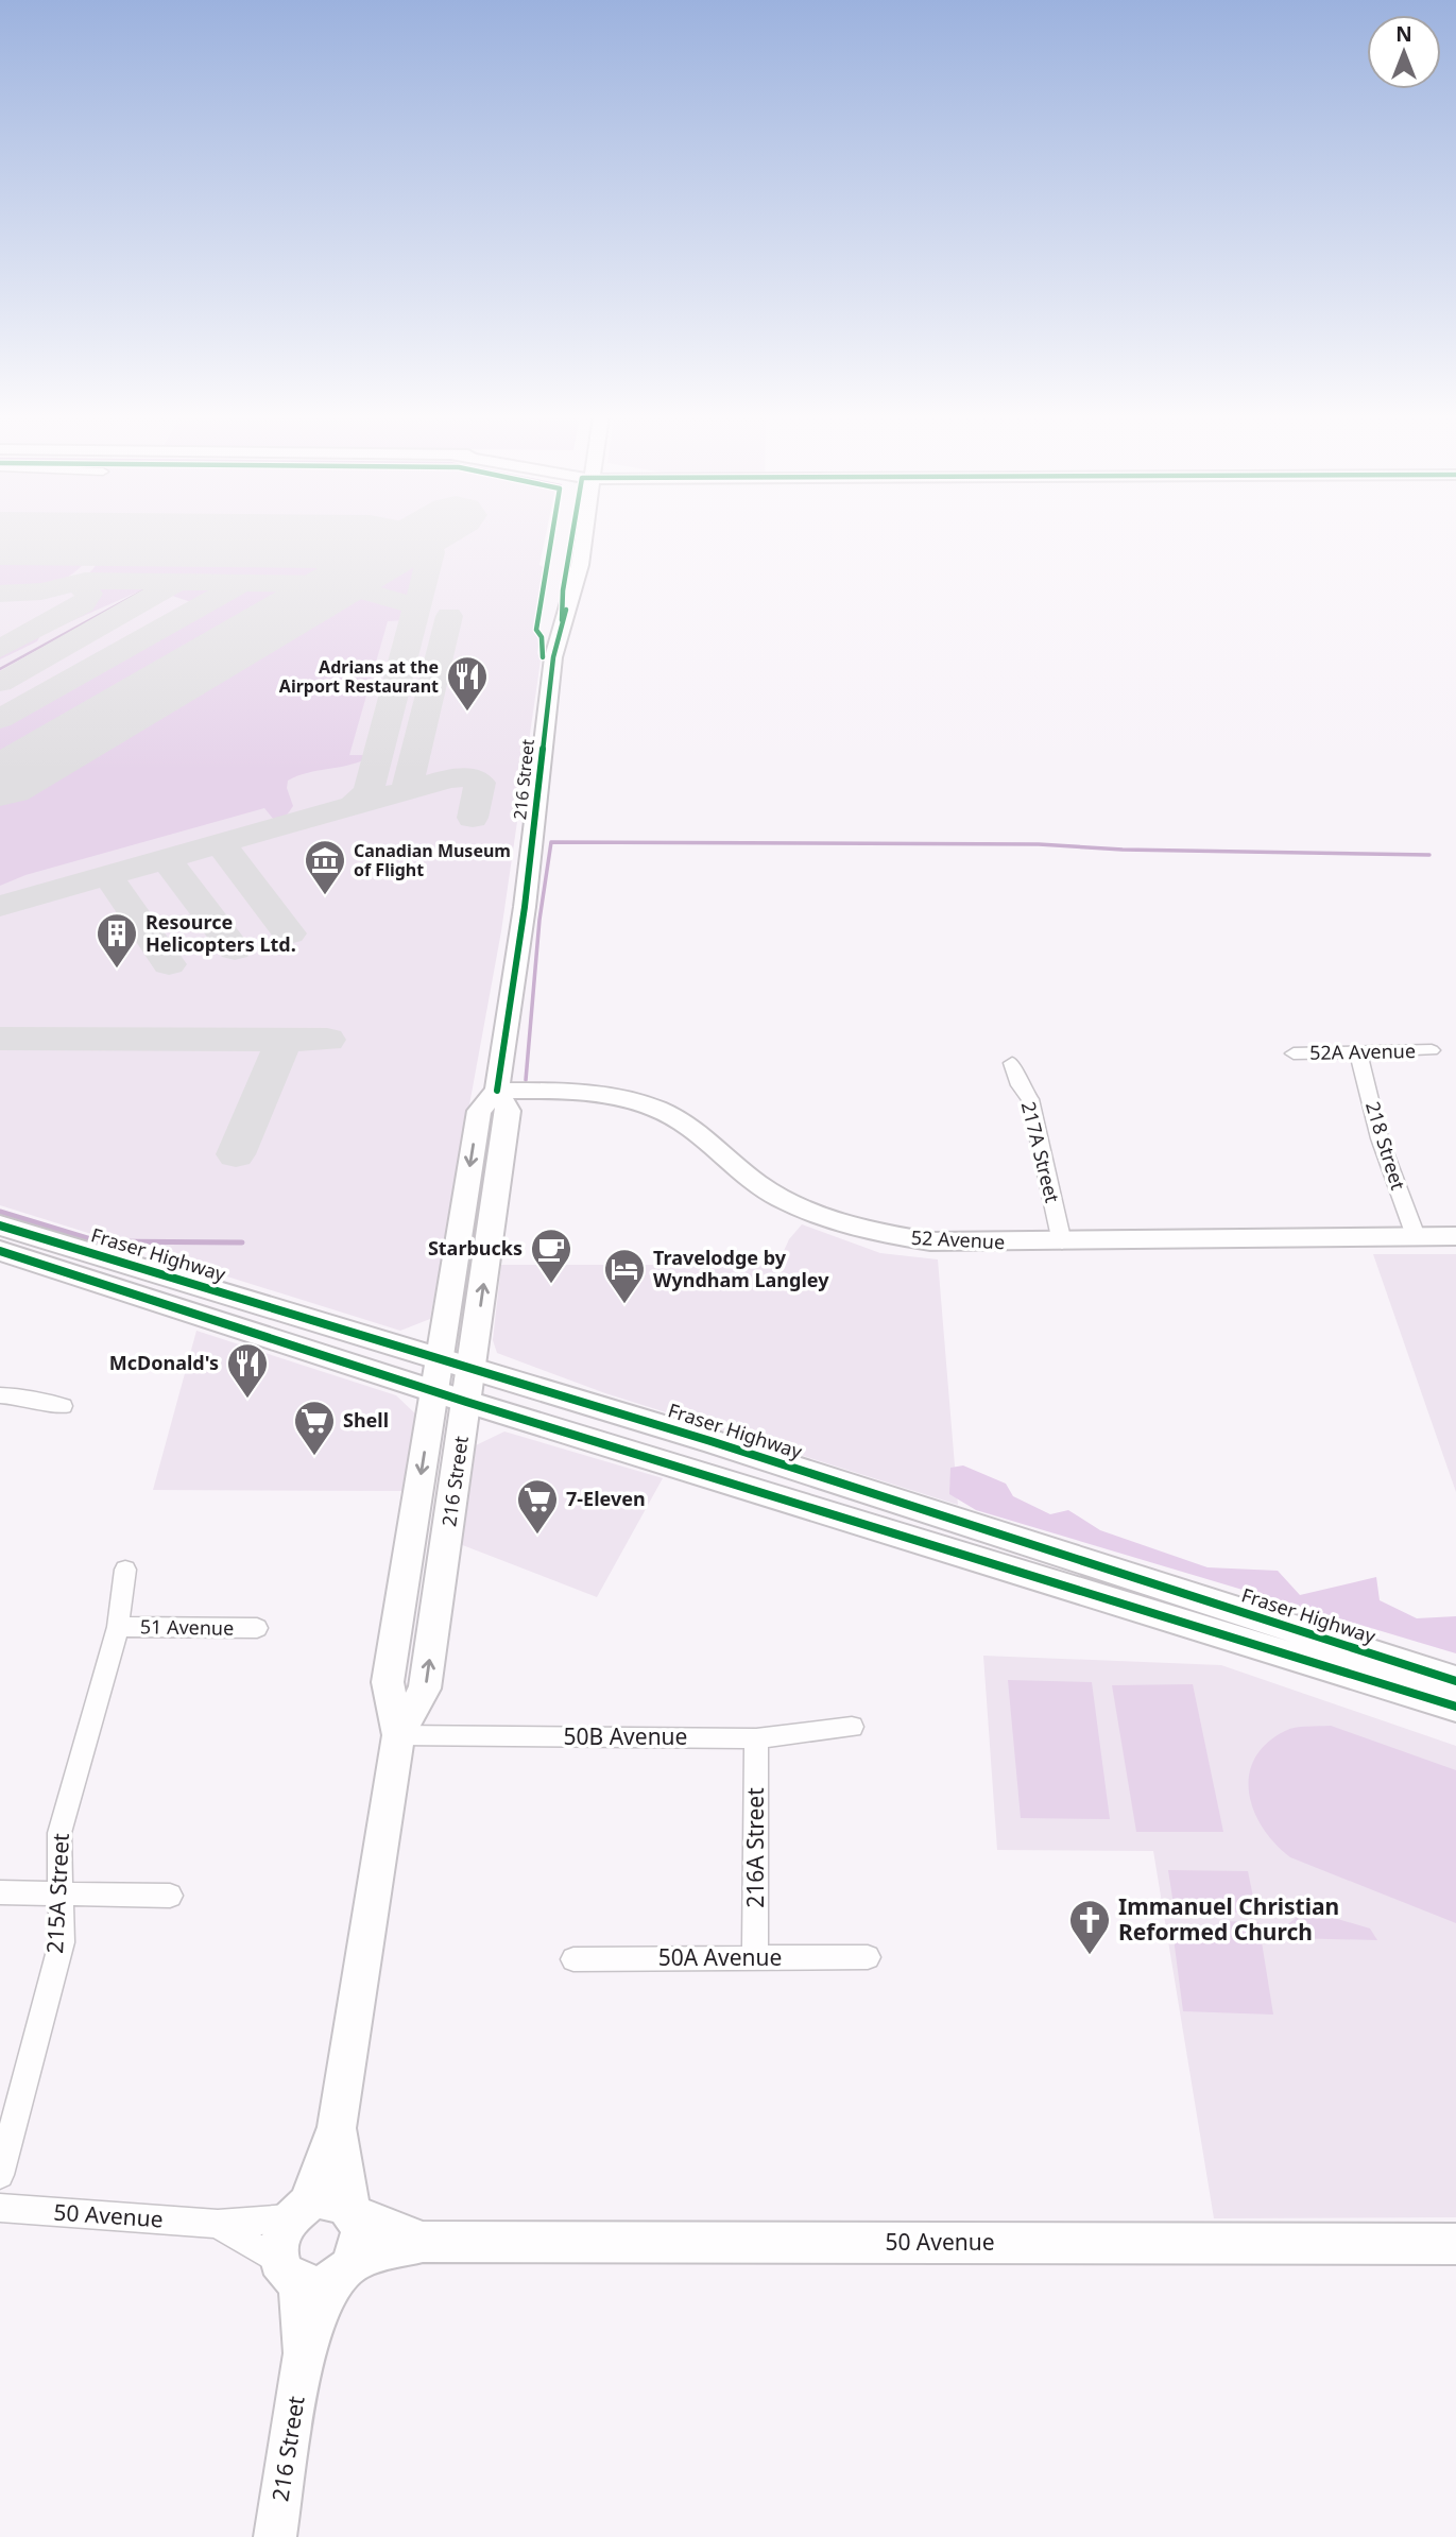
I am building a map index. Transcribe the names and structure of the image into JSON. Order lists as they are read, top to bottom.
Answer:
{
  "streets": {
    "main road": [
      "216 Street",
      "52 Avenue",
      "Fraser Highway",
      "50 Avenue"
    ],
    "street": [
      "52A Avenue",
      "218 Street",
      "217A Street",
      "51 Avenue",
      "50B Avenue",
      "216A Street",
      "215A Street",
      "50A Avenue"
    ]
  },
  "crossings": [
    ["216 Street", "52 Avenue"],
    ["216 Street", "Fraser Highway"],
    ["216 Street", "50B Avenue"],
    ["216 Street", "50 Avenue"],
    ["52A Avenue", "218 Street"],
    ["218 Street", "52 Avenue"],
    ["217A Street", "52 Avenue"],
    ["51 Avenue", "215A Street"],
    ["50B Avenue", "216A Street"],
    ["216A Street", "50A Avenue"]
  ],
  "places": {
    "restaurant": ["Adrians at the Airport Restaurant", "McDonald's"],
    "museum": ["Canadian Museum of Flight"],
    "building": ["Resource Helicopters Ltd."],
    "cafe": ["Starbucks"],
    "hotel": ["Travelodge by Wyndham Langley"],
    "supermarket": ["Shell", "7-Eleven"],
    "church": ["Immanuel Christian Reformed Church"]
  },
  "north": "top"
}
